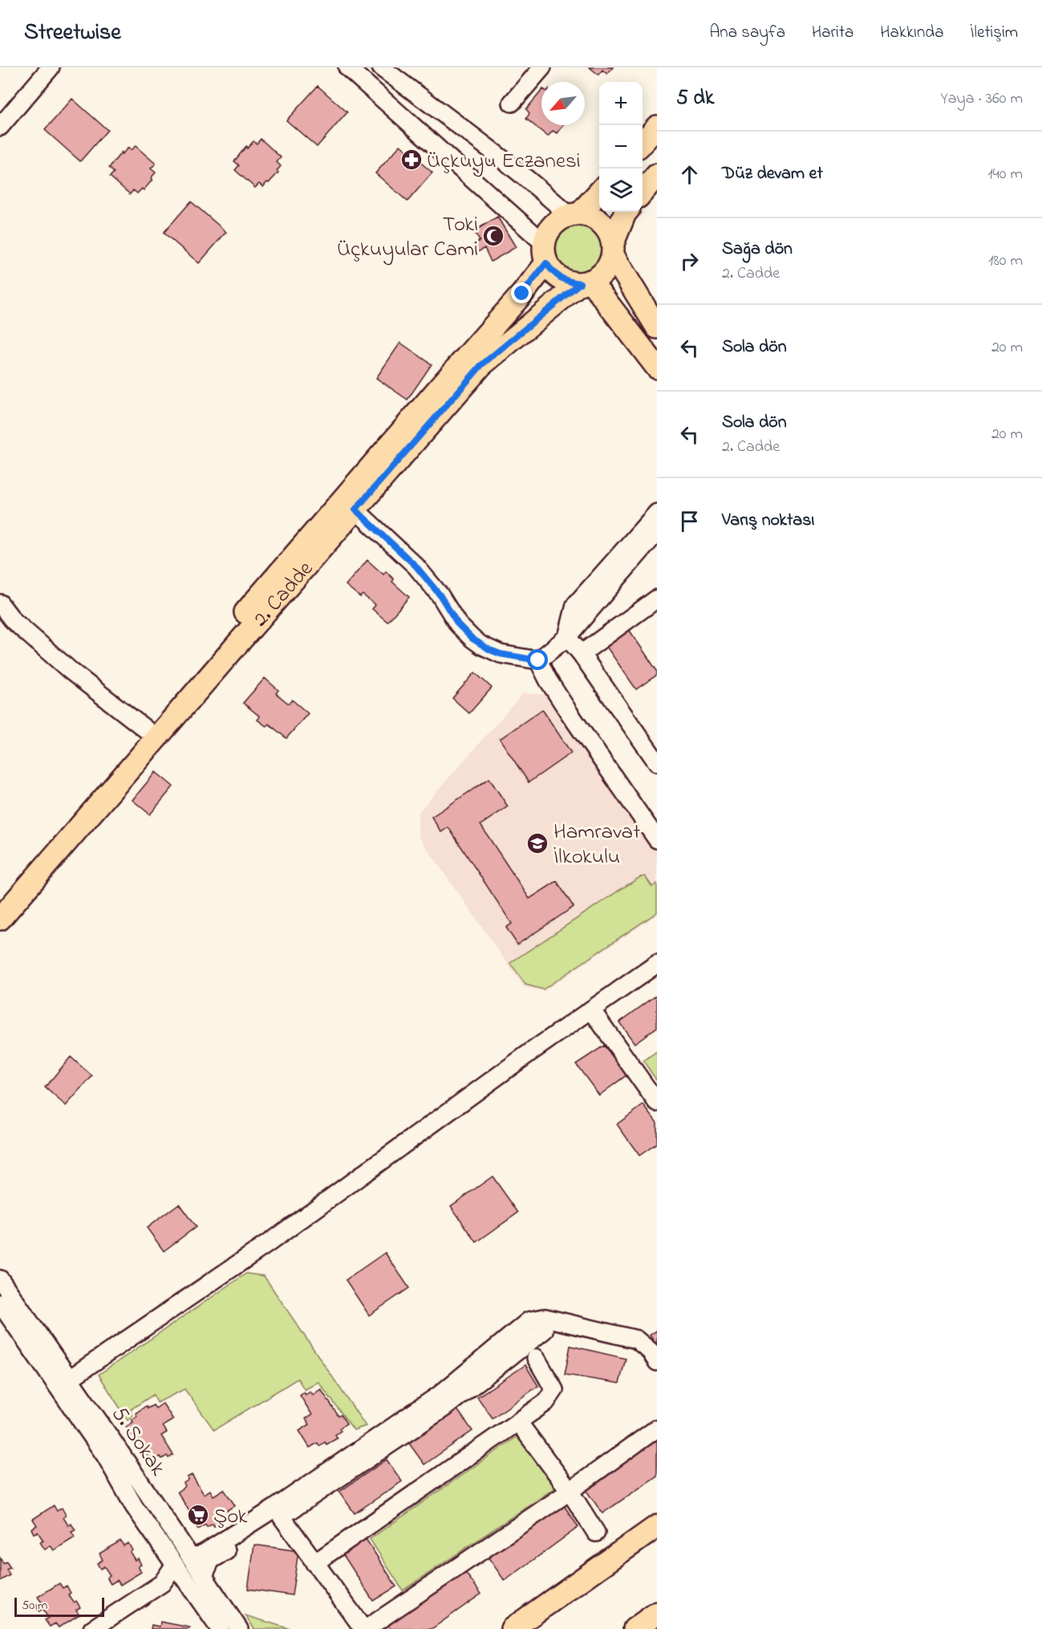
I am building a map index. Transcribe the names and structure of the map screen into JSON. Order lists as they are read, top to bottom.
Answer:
{
  "streets": {
    "main road": ["2. Cadde"],
    "street": ["5. Sokak"]
  },
  "places": {
    "pharmacy": ["Üçkuyu Eczanesi"],
    "mosque": ["Toki Üçkuyular Cami"],
    "school or university": ["Hamravat İlkokulu"],
    "supermarket": ["Şok"]
  },
  "scale_bar": "50 m",
  "north": "bottom left",
  "page": {
    "header": "Streetwise",
    "nav": [
      "Ana sayfa",
      "Harita",
      "Hakkında",
      "İletişim"
    ],
    "heading": ["5 dk", "Yaya · 360 m"],
    "map_buttons": ["+", "−"],
    "list": [
      ["Düz devam et", "140 m"],
      ["Sağa dön", "2. Cadde", "180 m"],
      ["Sola dön", "20 m"],
      ["Sola dön", "2. Cadde", "20 m"],
      "Varış noktası"
    ],
    "scale": "50 m"
  }
}
